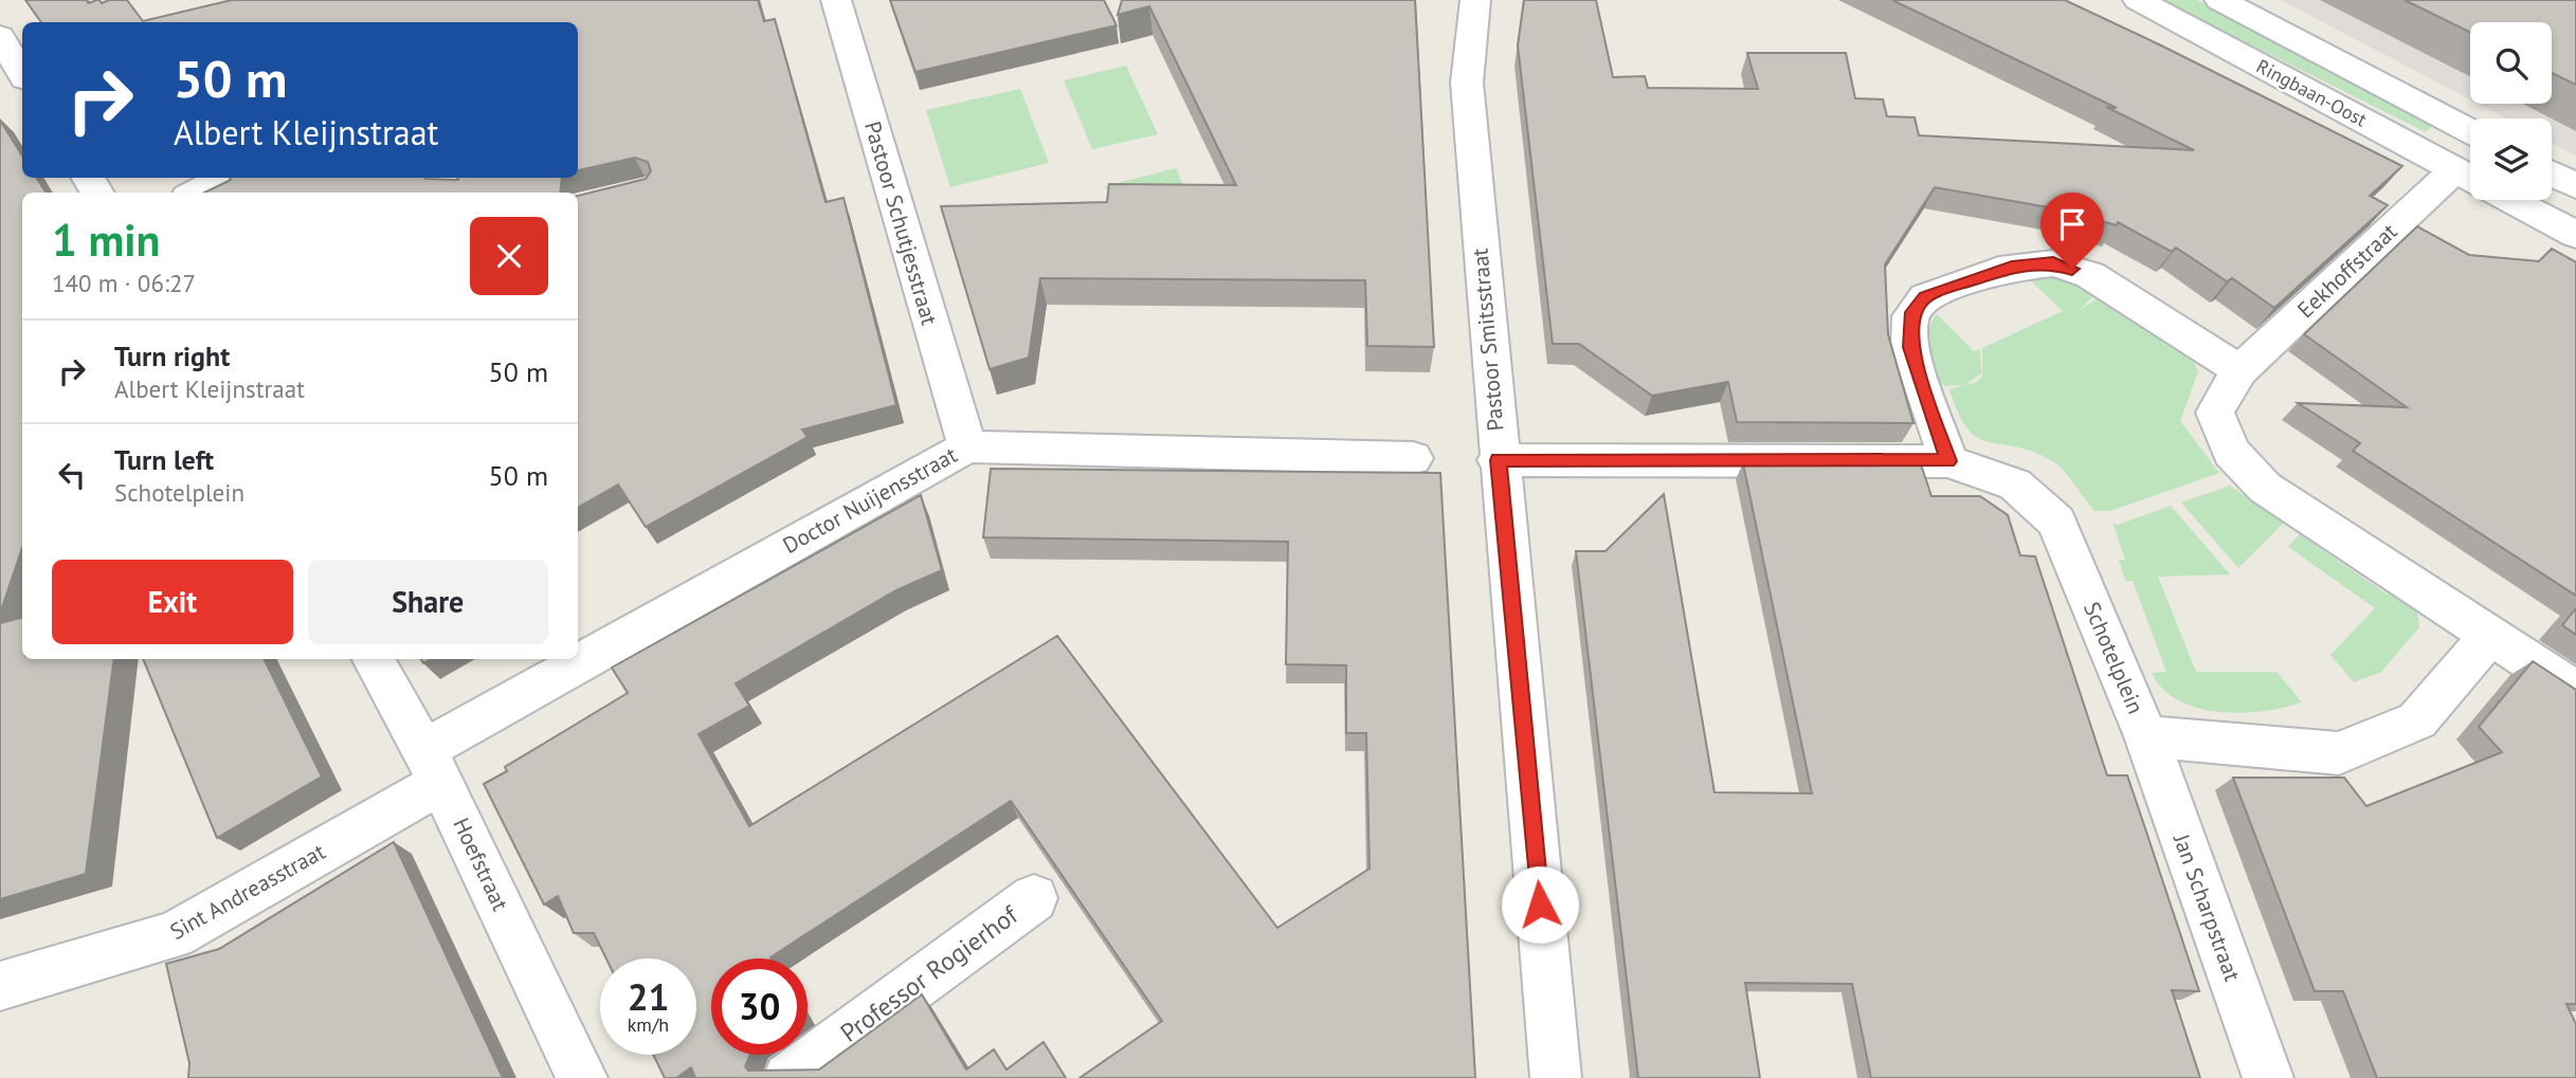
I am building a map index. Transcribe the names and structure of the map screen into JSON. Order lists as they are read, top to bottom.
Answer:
{
  "streets": {
    "street": [
      "Ringbaan-Oost",
      "Pastoor Schutjesstraat",
      "Eekhoffstraat",
      "Pastoor Smitsstraat",
      "Doctor Nuijensstraat",
      "Schotelplein",
      "Hoefstraat",
      "Sint Andreasstraat",
      "Jan Scharpstraat",
      "Professor Rogierhof"
    ]
  },
  "crossings": [
    ["Pastoor Schutjesstraat", "Doctor Nuijensstraat"],
    ["Pastoor Smitsstraat", "Schotelplein"],
    ["Doctor Nuijensstraat", "Hoefstraat"],
    ["Doctor Nuijensstraat", "Sint Andreasstraat"],
    ["Schotelplein", "Jan Scharpstraat"],
    ["Hoefstraat", "Sint Andreasstraat"]
  ],
  "page": {
    "turn": ["50 m", "Albert Kleijnstraat"],
    "heading": ["1 min", "140 m · 06:27"],
    "list": [
      {
        "name": "Turn right",
        "note": "Albert Kleijnstraat",
        "value": "50 m"
      },
      {
        "name": "Turn left",
        "note": "Schotelplein",
        "value": "50 m"
      }
    ],
    "buttons": ["Exit", "Share"],
    "speed": "21 km/h",
    "limit": "30"
  }
}
